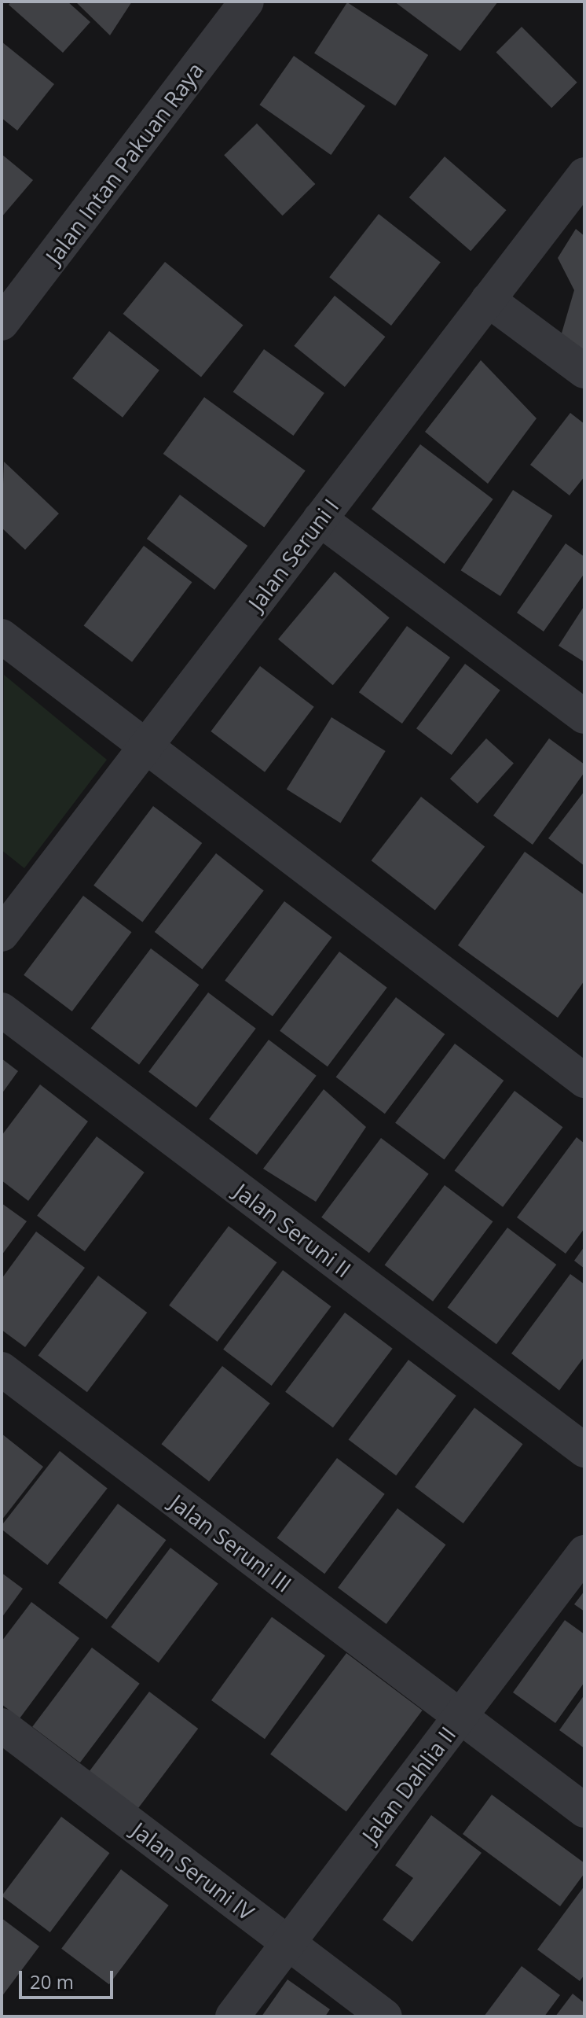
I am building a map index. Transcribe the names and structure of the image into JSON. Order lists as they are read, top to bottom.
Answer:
{
  "streets": {
    "street": [
      "Jalan Intan Pakuan Raya",
      "Jalan Seruni I",
      "Jalan Seruni II",
      "Jalan Seruni III",
      "Jalan Dahlia II",
      "Jalan Seruni IV"
    ]
  },
  "crossings": [
    ["Jalan Seruni III", "Jalan Dahlia II"],
    ["Jalan Dahlia II", "Jalan Seruni IV"]
  ],
  "scale_bar": "20 m"
}
